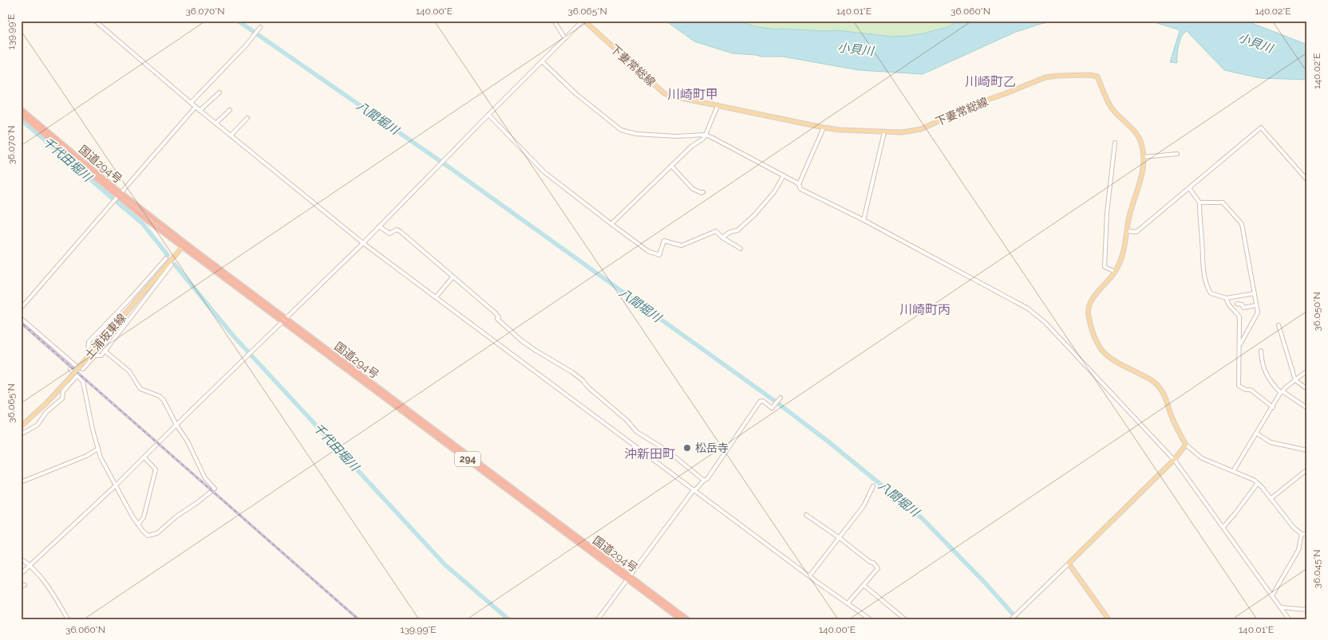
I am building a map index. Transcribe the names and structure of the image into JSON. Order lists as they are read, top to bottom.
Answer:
{
  "streets": {
    "highway": ["国道294号", "294"],
    "main road": ["下妻常総線", "土浦坂東線"]
  },
  "crossings": [
    ["国道294号", "土浦坂東線"]
  ],
  "districts": [
    "川崎町乙",
    "川崎町甲",
    "川崎町丙",
    "沖新田町"
  ],
  "water": ["小貝川", "八間堀川", "千代田堀川"],
  "places": ["松岳寺"],
  "coordinates": [
    "36.070°N",
    "140.00°E",
    "36.065°N",
    "140.01°E",
    "36.060°N",
    "140.02°E",
    "139.99°E",
    "36.050°N",
    "36.045°N"
  ]
}
